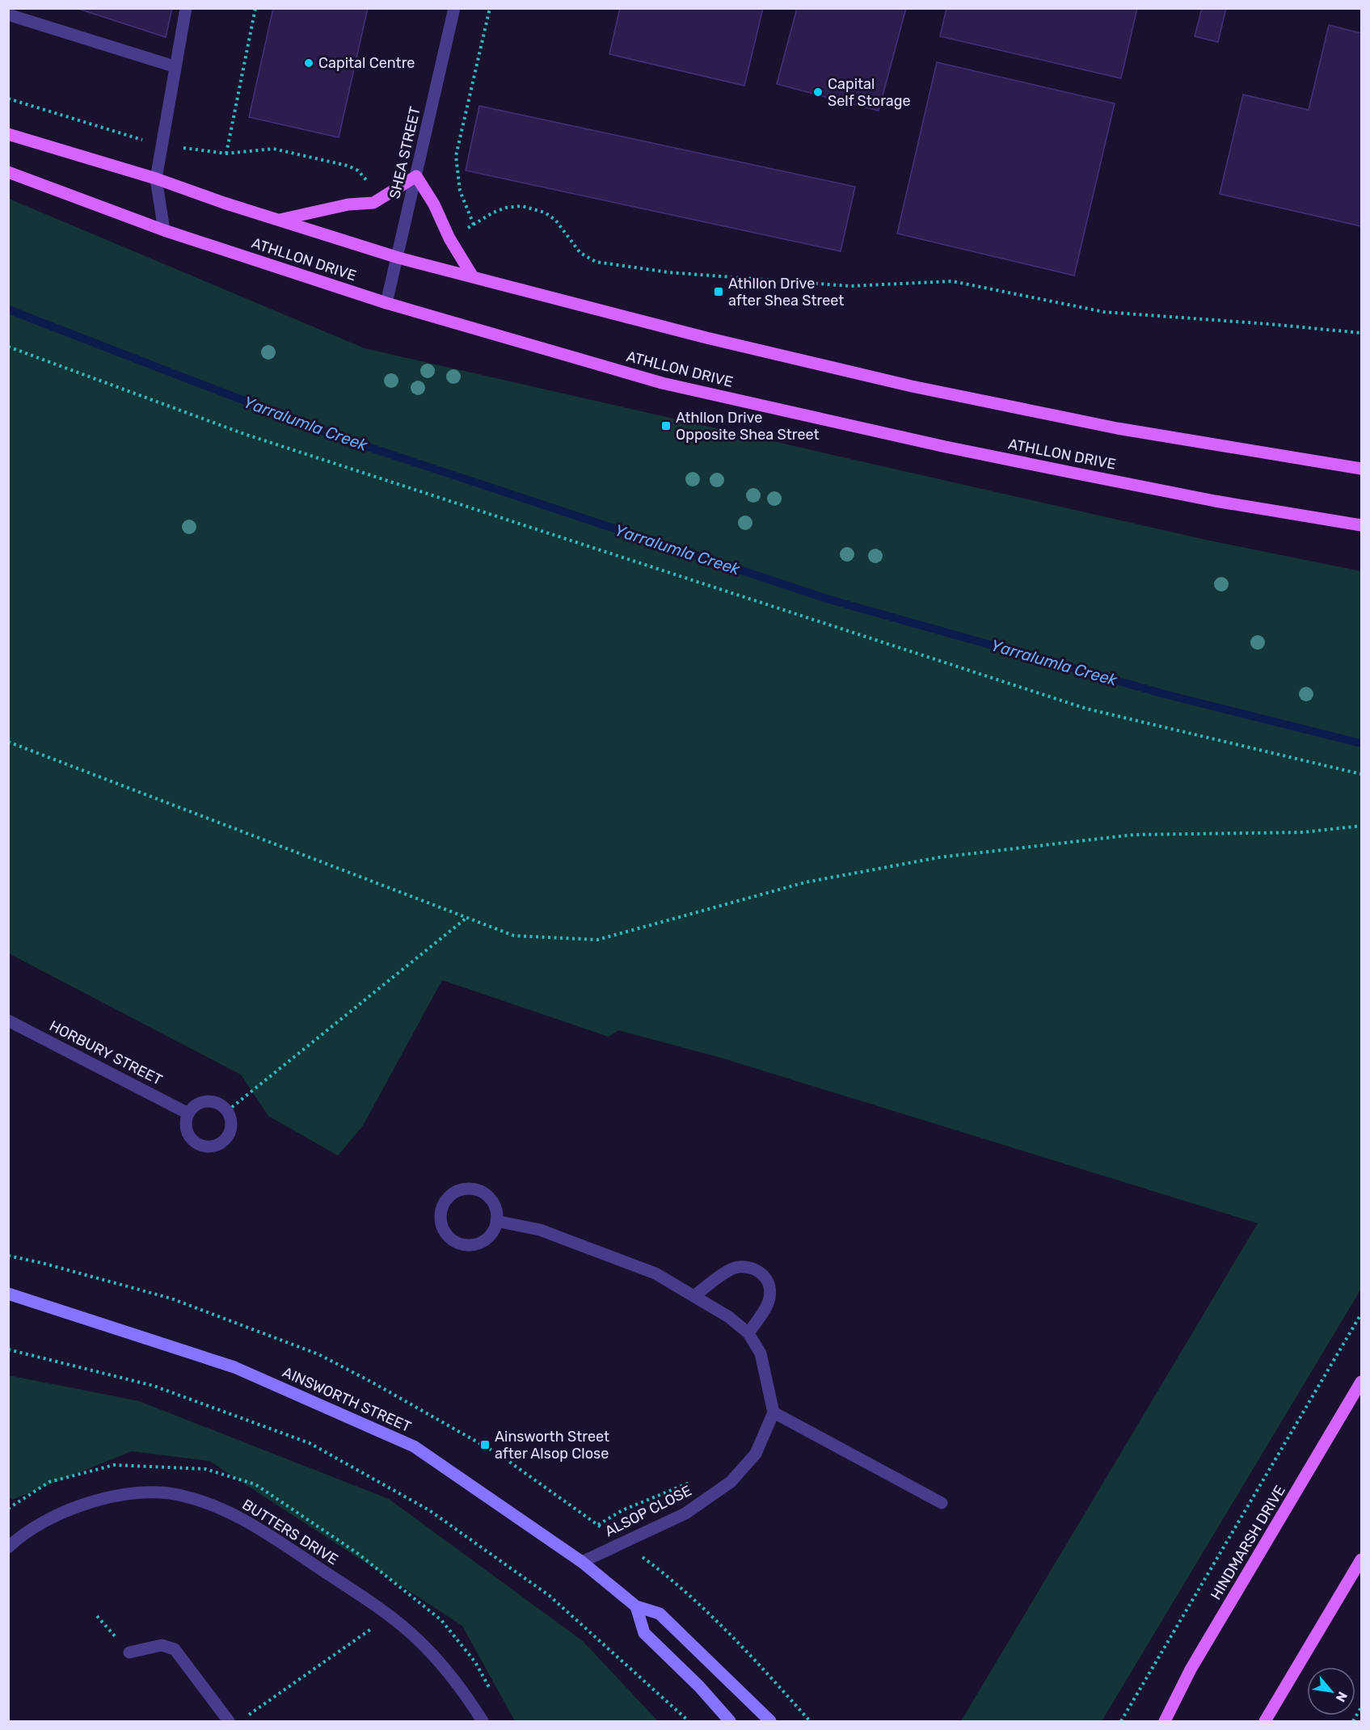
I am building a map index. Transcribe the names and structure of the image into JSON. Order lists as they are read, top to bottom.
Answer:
{
  "streets": {
    "main road": ["ATHLLON DRIVE", "HINDMARSH DRIVE"],
    "street": [
      "SHEA STREET",
      "HORBURY STREET",
      "AINSWORTH STREET",
      "ALSOP CLOSE",
      "BUTTERS DRIVE"
    ]
  },
  "crossings": [
    ["SHEA STREET", "ATHLLON DRIVE"],
    ["AINSWORTH STREET", "ALSOP CLOSE"]
  ],
  "water": ["Yarralumla Creek"],
  "places": {
    "other": ["Capital Centre", "Capital Self Storage"],
    "transit": ["Athllon Drive after Shea Street", "Athllon Drive Opposite Shea Street", "Ainsworth Street after Alsop Close"]
  },
  "north": "bottom right"
}
